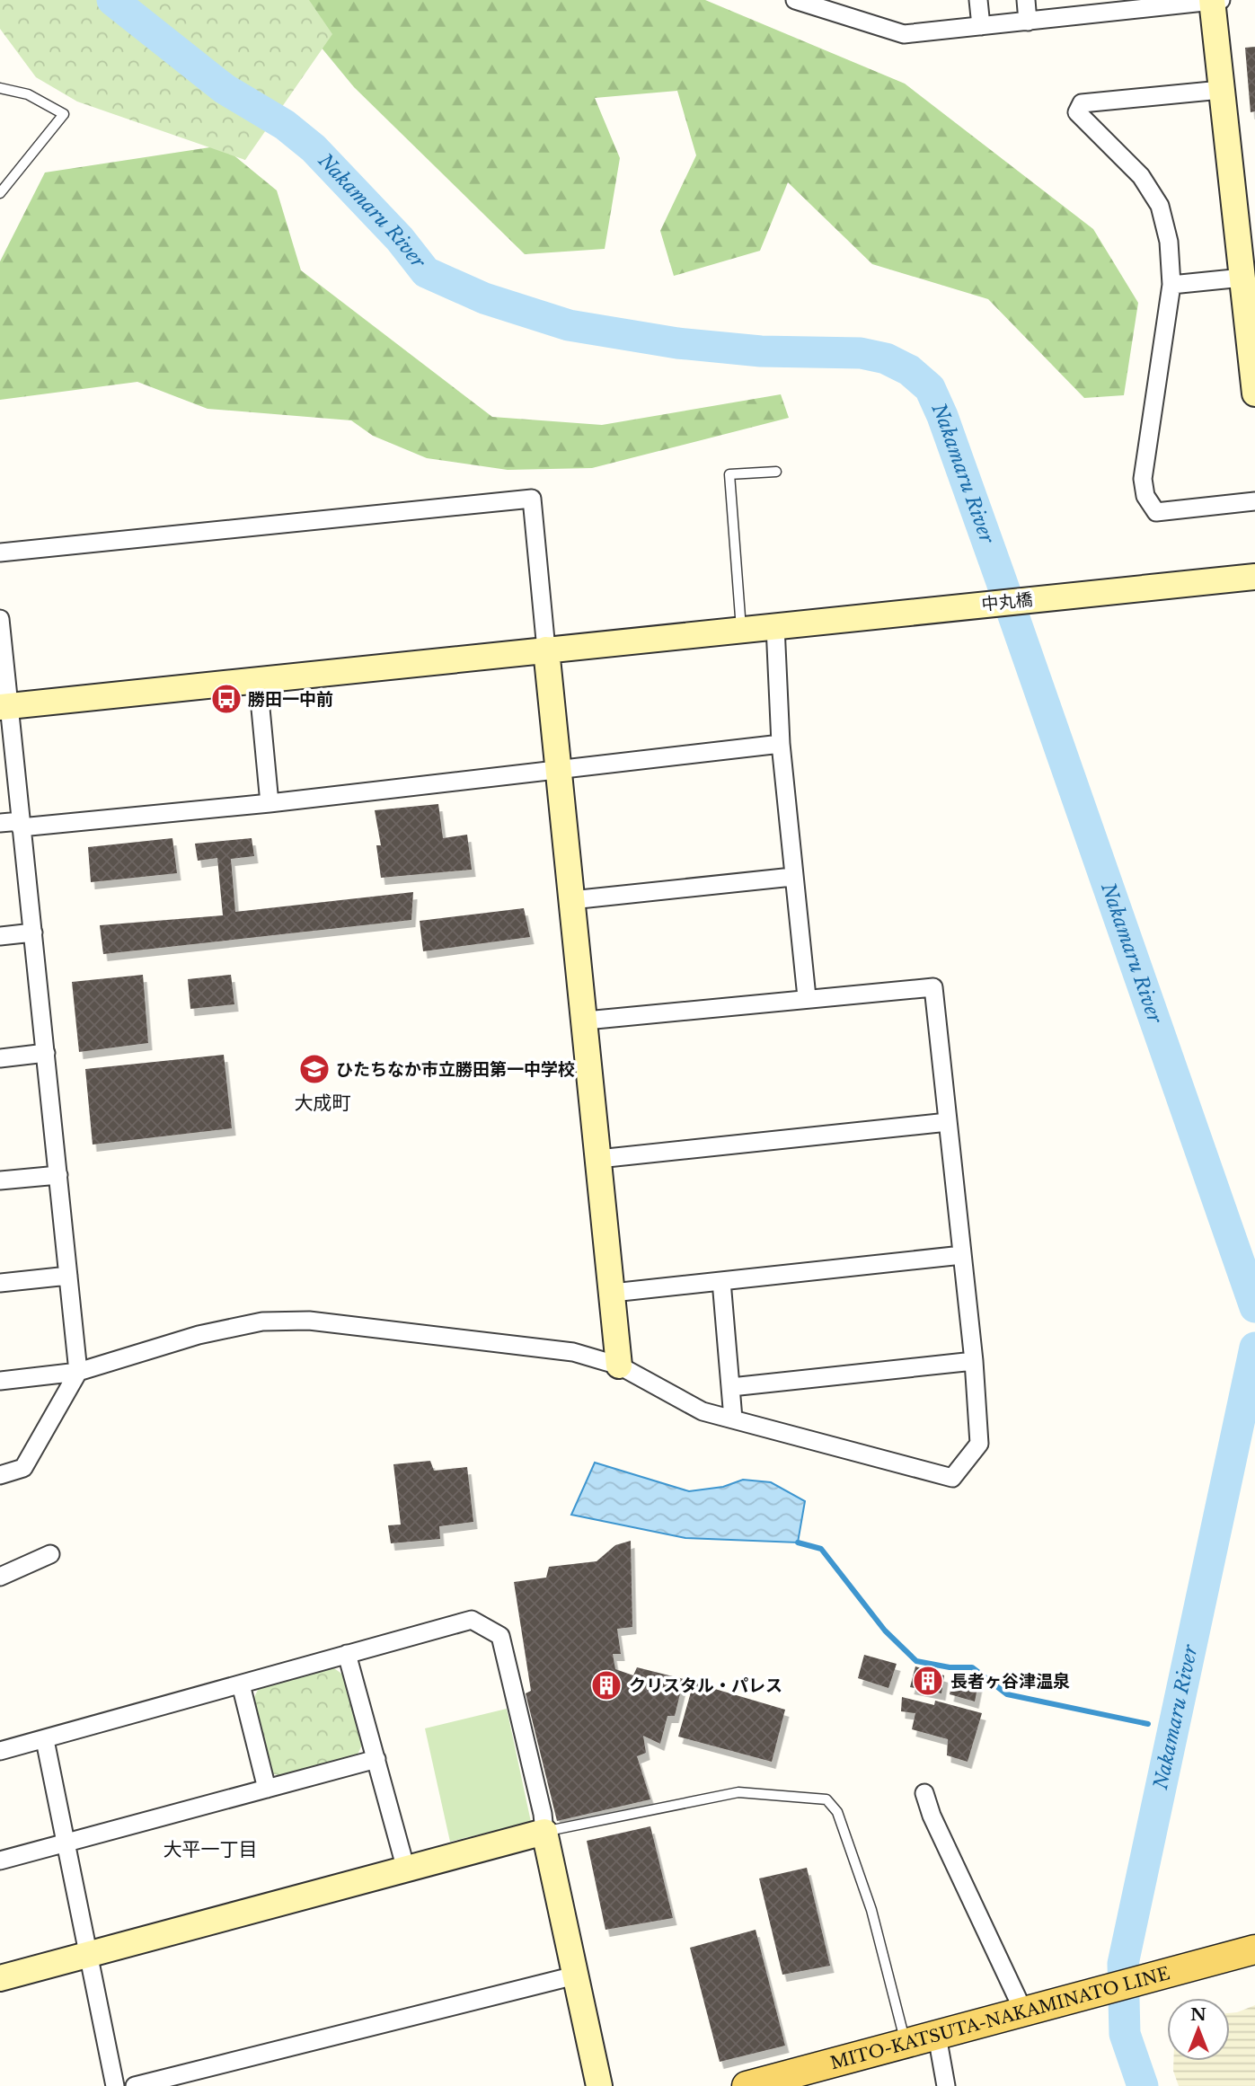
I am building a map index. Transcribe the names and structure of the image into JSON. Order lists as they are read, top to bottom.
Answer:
{
  "streets": {
    "main road": ["MITO-KATSUTA-NAKAMINATO LINE"],
    "street": ["中丸橋"]
  },
  "districts": ["大成町", "大平一丁目"],
  "water": ["Nakamaru River"],
  "places": {
    "bus stop": ["勝田一中前"],
    "school or university": ["ひたちなか市立勝田第一中学校"],
    "building": ["長者ヶ谷津温泉", "クリスタル・パレス"]
  },
  "north": "top"
}
